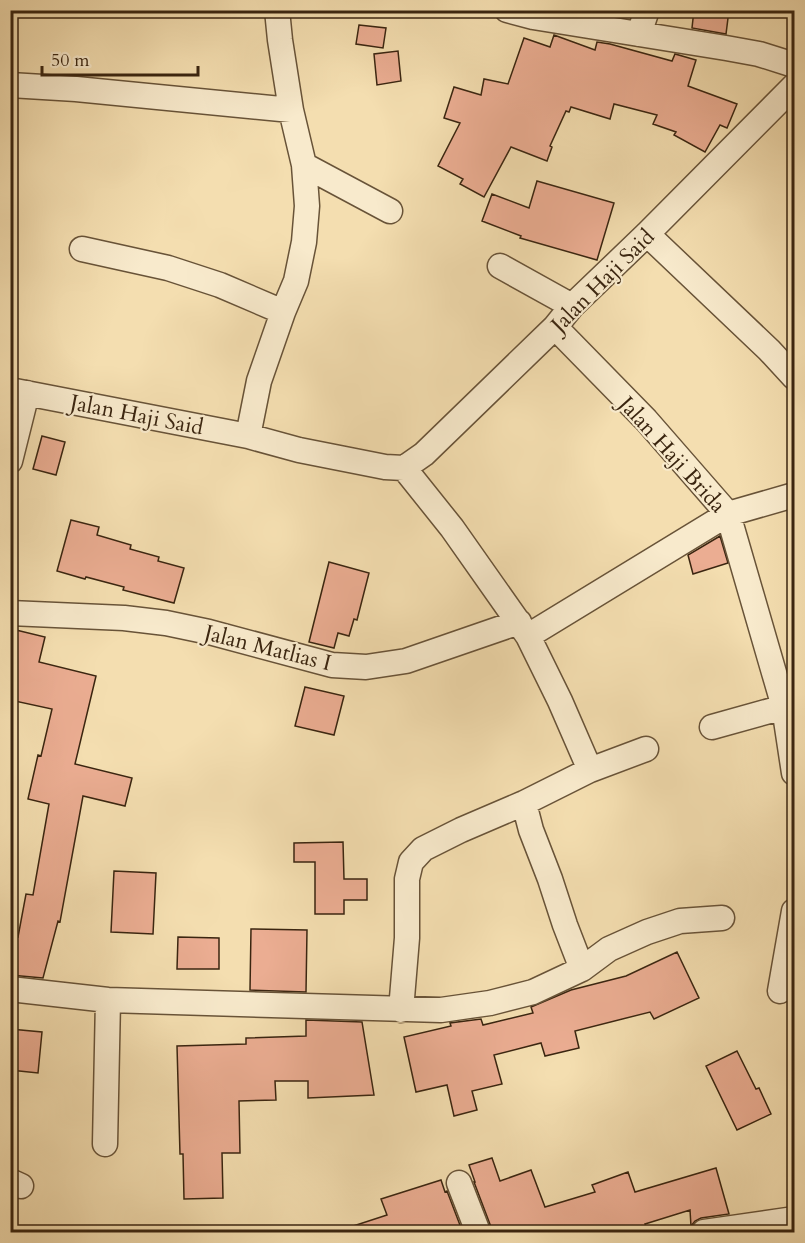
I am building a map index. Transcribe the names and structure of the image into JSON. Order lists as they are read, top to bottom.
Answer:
{
  "streets": {
    "street": ["Jalan Haji Said", "Jalan Haji Brida", "Jalan Matlias I"]
  },
  "crossings": [
    ["Jalan Haji Said", "Jalan Haji Brida"]
  ],
  "scale_bar": "50 m"
}
